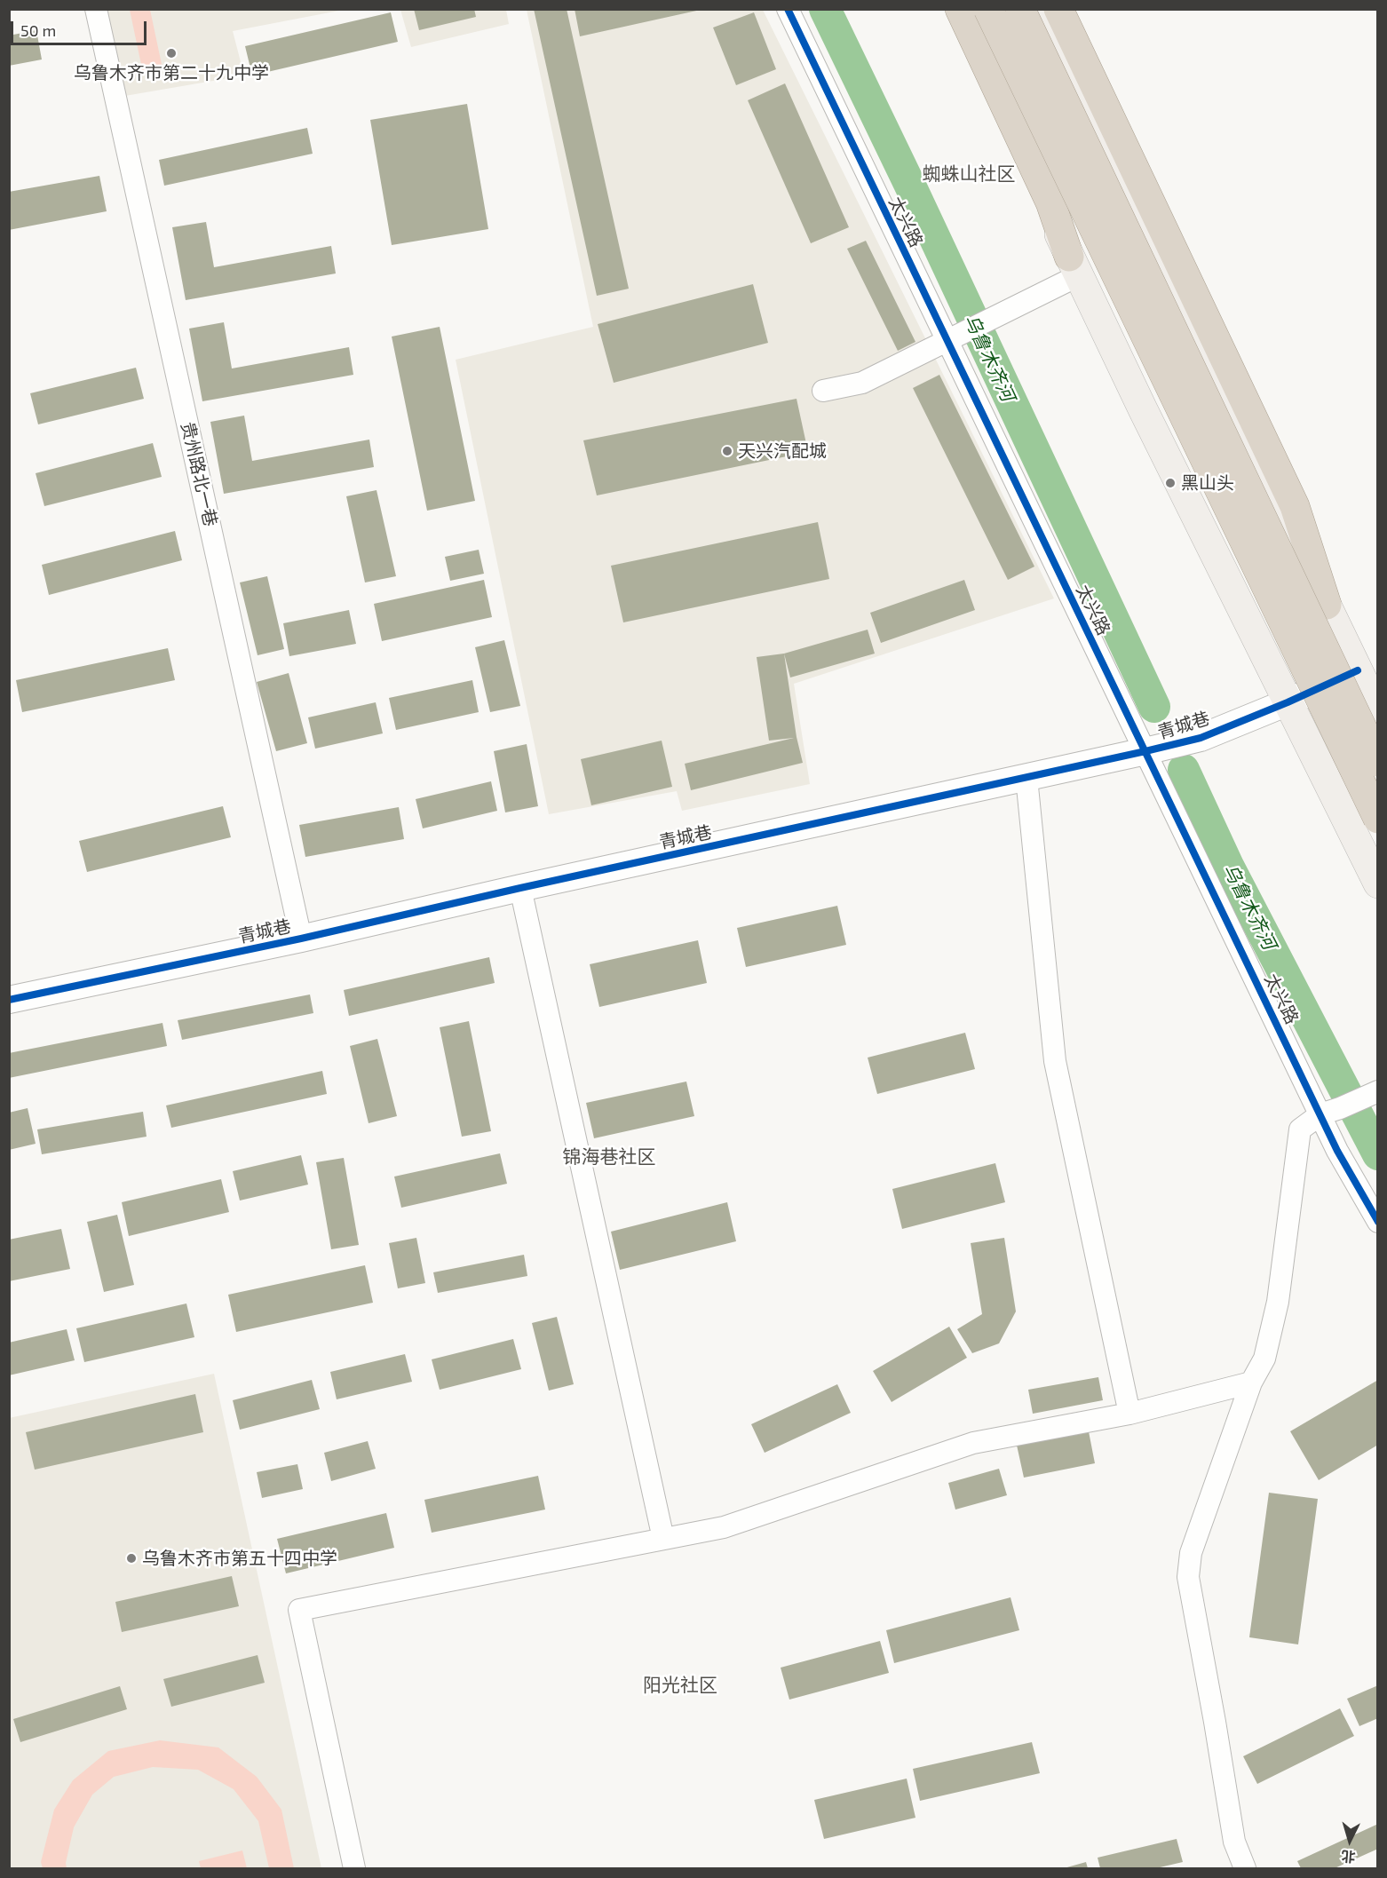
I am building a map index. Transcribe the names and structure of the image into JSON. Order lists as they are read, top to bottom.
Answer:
{
  "streets": {
    "street": ["太兴路", "贵州路北一巷", "青城巷"]
  },
  "crossings": [
    ["太兴路", "青城巷"],
    ["贵州路北一巷", "青城巷"]
  ],
  "districts": ["蜘蛛山社区", "锦海巷社区", "阳光社区"],
  "water": ["乌鲁木齐河"],
  "places": [
    "乌鲁木齐市第二十九中学",
    "天兴汽配城",
    "黑山头",
    "乌鲁木齐市第五十四中学"
  ],
  "scale_bar": "50 m",
  "north": "bottom"
}
